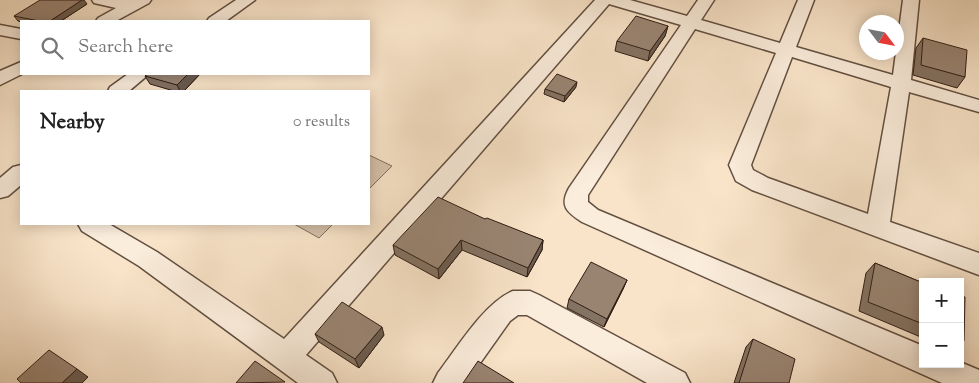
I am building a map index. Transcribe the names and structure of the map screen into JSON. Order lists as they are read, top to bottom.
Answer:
{
  "north": "bottom right",
  "page": {
    "search": "Search here",
    "heading": ["Nearby", "0 results"],
    "map_buttons": ["+", "−"]
  }
}
